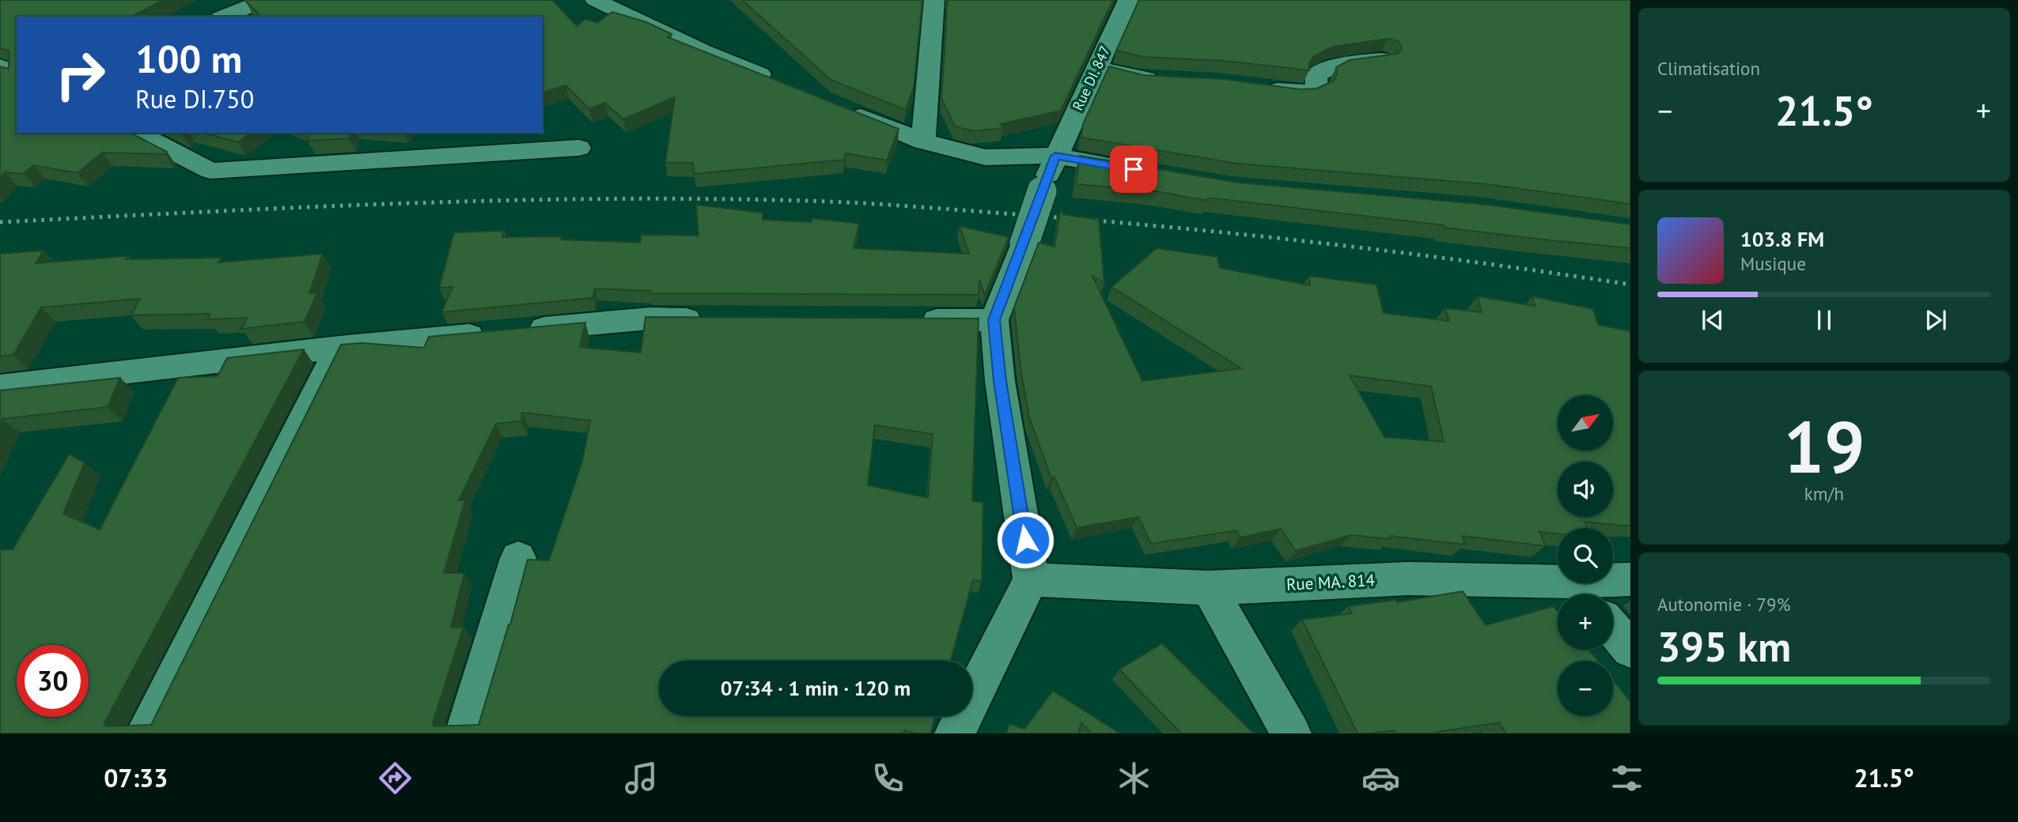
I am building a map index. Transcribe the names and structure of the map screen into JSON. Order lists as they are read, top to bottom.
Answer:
{
  "streets": {
    "street": ["Rue DI. 847", "Rue MA. 814"]
  },
  "north": "top right",
  "page": {
    "tile": [
      "Climatisation",
      ["19", "km/h"],
      ["Autonomie · 79%", "395 km"]
    ],
    "turn": ["100 m", "Rue DI.750"],
    "heat": ["−", "21.5°", "+"],
    "song": ["103.8 FM", "Musique"],
    "map_buttons": ["+", "−"],
    "limit": "30",
    "trip": "07:34 · 1 min · 120 m",
    "tabs": ["07:33", "21.5°"]
  }
}
